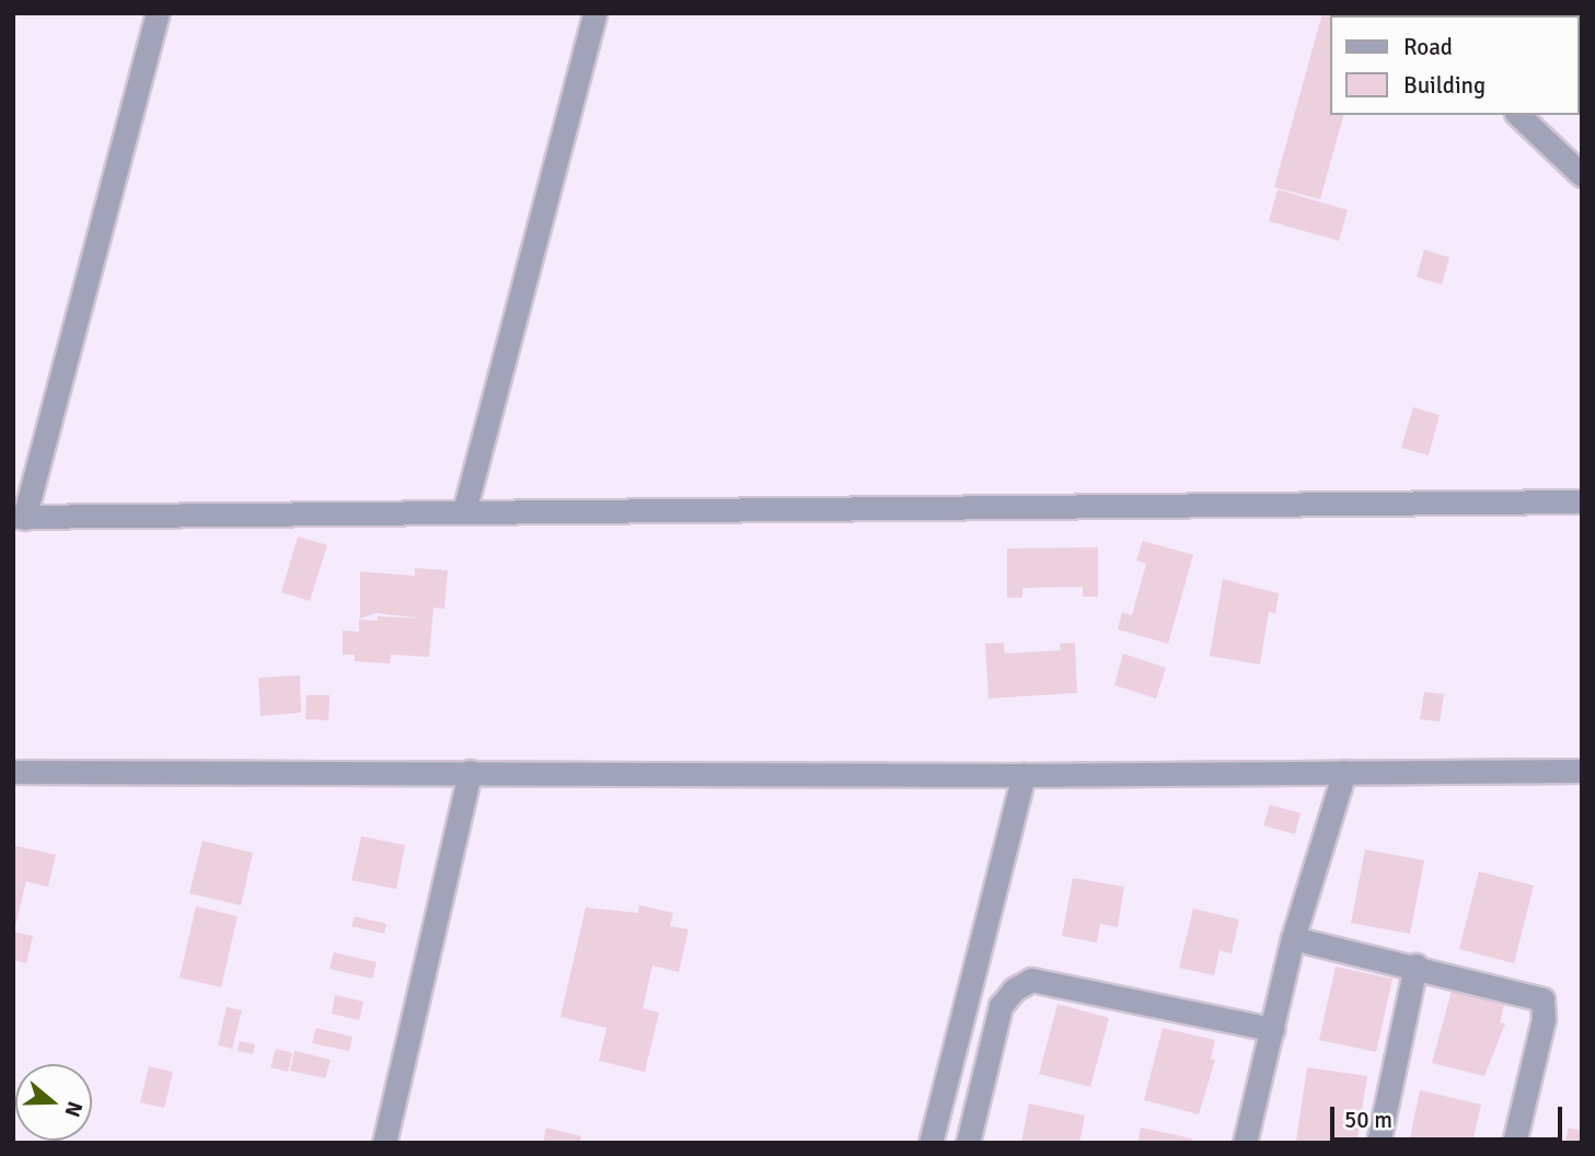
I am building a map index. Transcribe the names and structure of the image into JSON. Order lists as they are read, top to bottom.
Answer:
{
  "legend": ["Road", "Building"],
  "scale_bar": "50 m",
  "north": "right"
}
